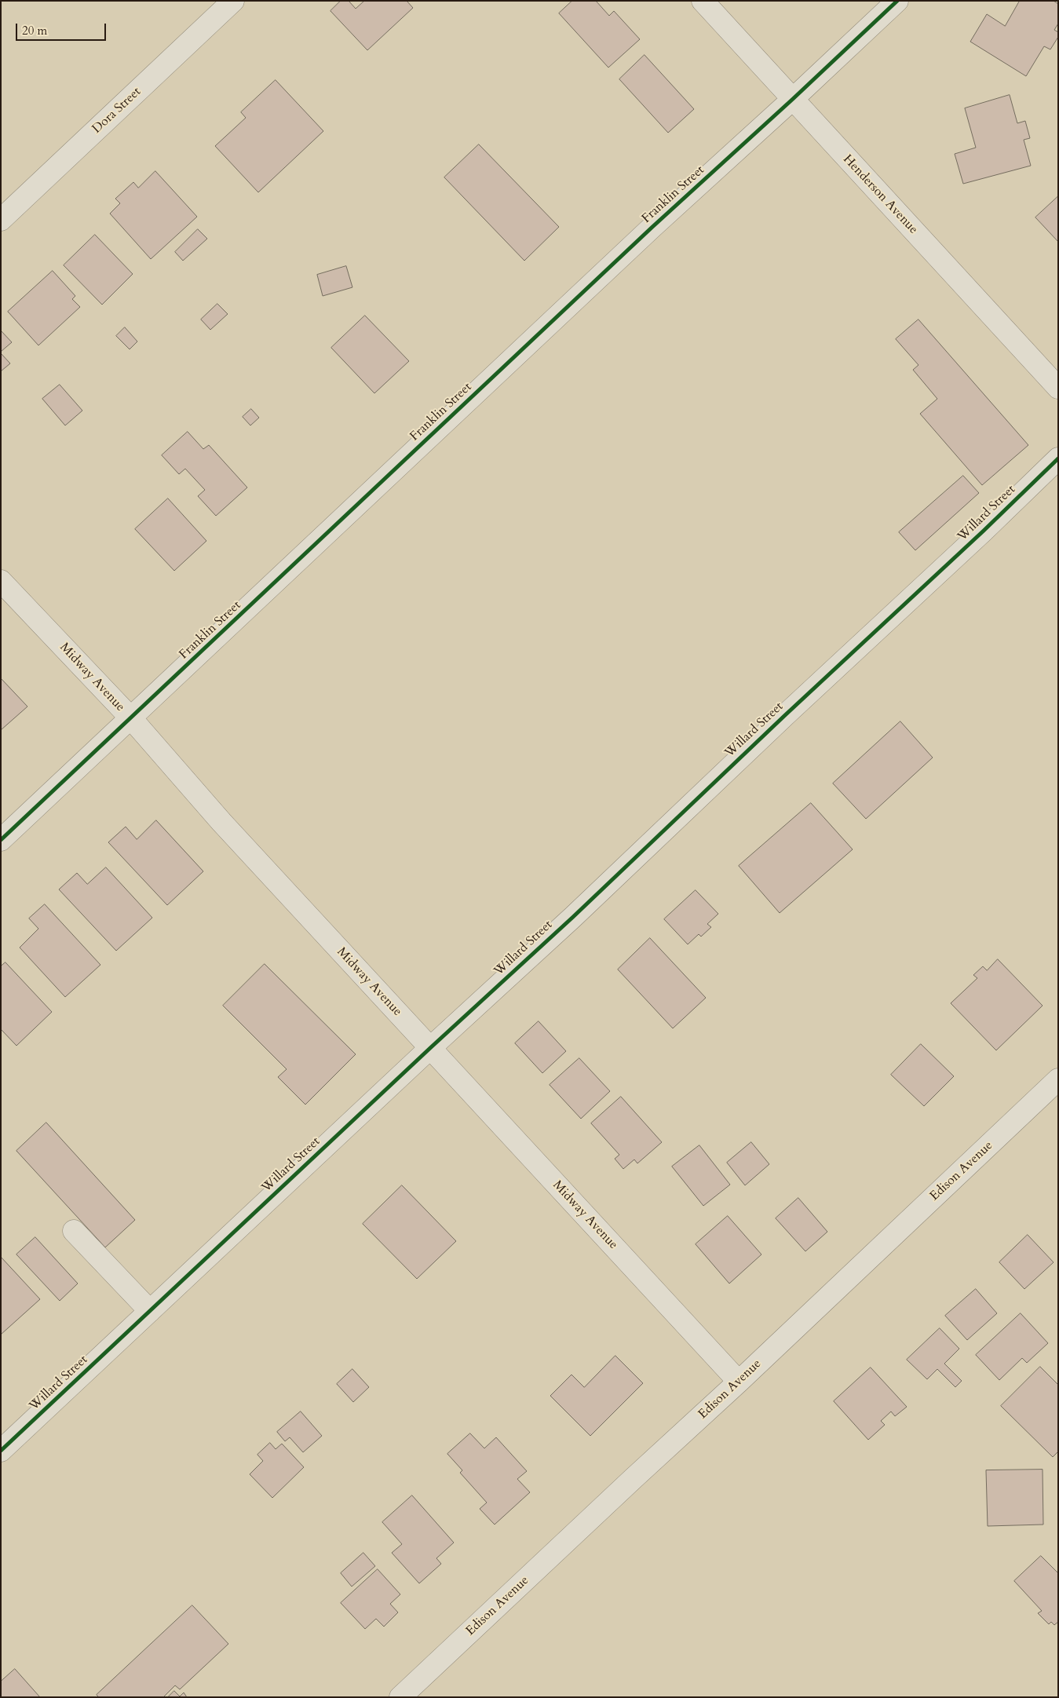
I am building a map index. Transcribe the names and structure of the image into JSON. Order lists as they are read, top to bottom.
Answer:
{
  "streets": {
    "street": [
      "Dora Street",
      "Franklin Street",
      "Henderson Avenue",
      "Willard Street",
      "Midway Avenue",
      "Edison Avenue"
    ]
  },
  "crossings": [
    ["Franklin Street", "Henderson Avenue"],
    ["Franklin Street", "Midway Avenue"],
    ["Willard Street", "Midway Avenue"],
    ["Midway Avenue", "Edison Avenue"]
  ],
  "scale_bar": "20 m"
}
